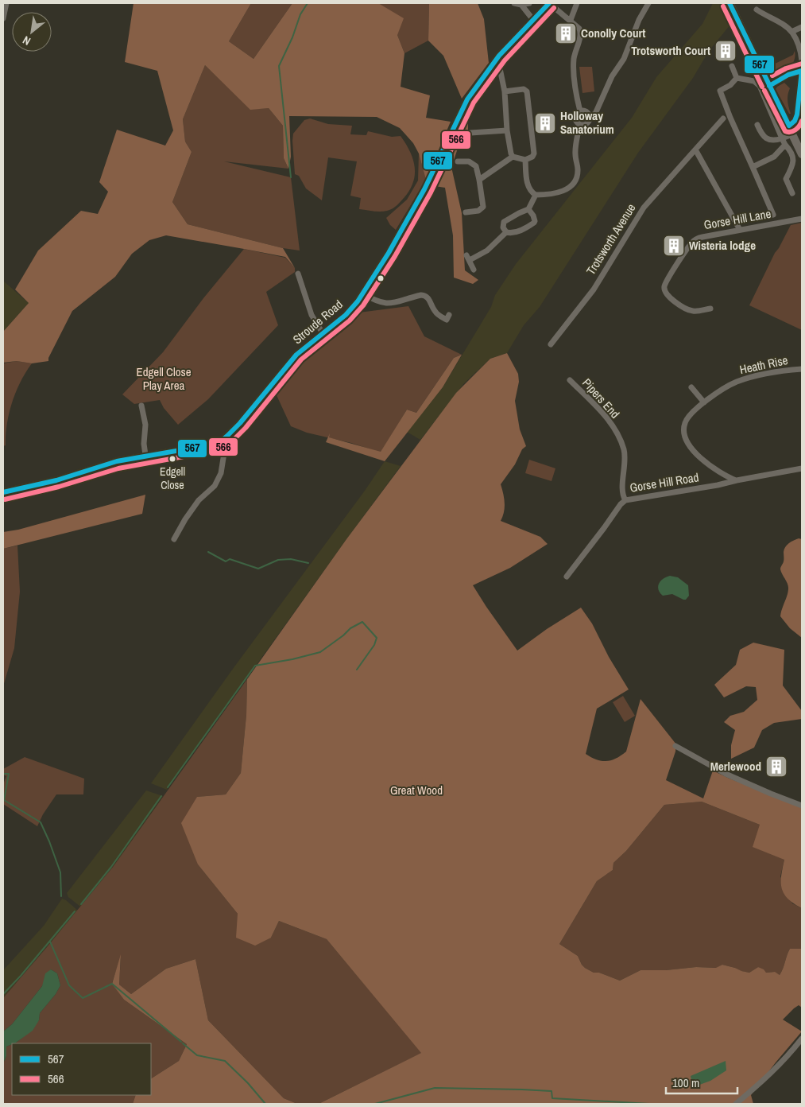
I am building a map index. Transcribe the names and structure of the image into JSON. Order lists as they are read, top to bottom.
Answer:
{
  "streets": {
    "street": [
      "Gorse Hill Lane",
      "Trotsworth Avenue",
      "Stroude Road",
      "Heath Rise",
      "Pipers End",
      "Gorse Hill Road"
    ]
  },
  "crossings": [
    ["Heath Rise", "Gorse Hill Road"],
    ["Pipers End", "Gorse Hill Road"]
  ],
  "parks": ["Edgell Close Play Area", "Great Wood"],
  "places": {
    "building": [
      "Conolly Court",
      "Trotsworth Court",
      "Holloway Sanatorium",
      "Wisteria lodge",
      "Merlewood"
    ],
    "other": ["Edgell Close"]
  },
  "lines": ["transit line 567", "transit line 566"],
  "legend": ["567", "566"],
  "scale_bar": "100 m",
  "north": "bottom left"
}
